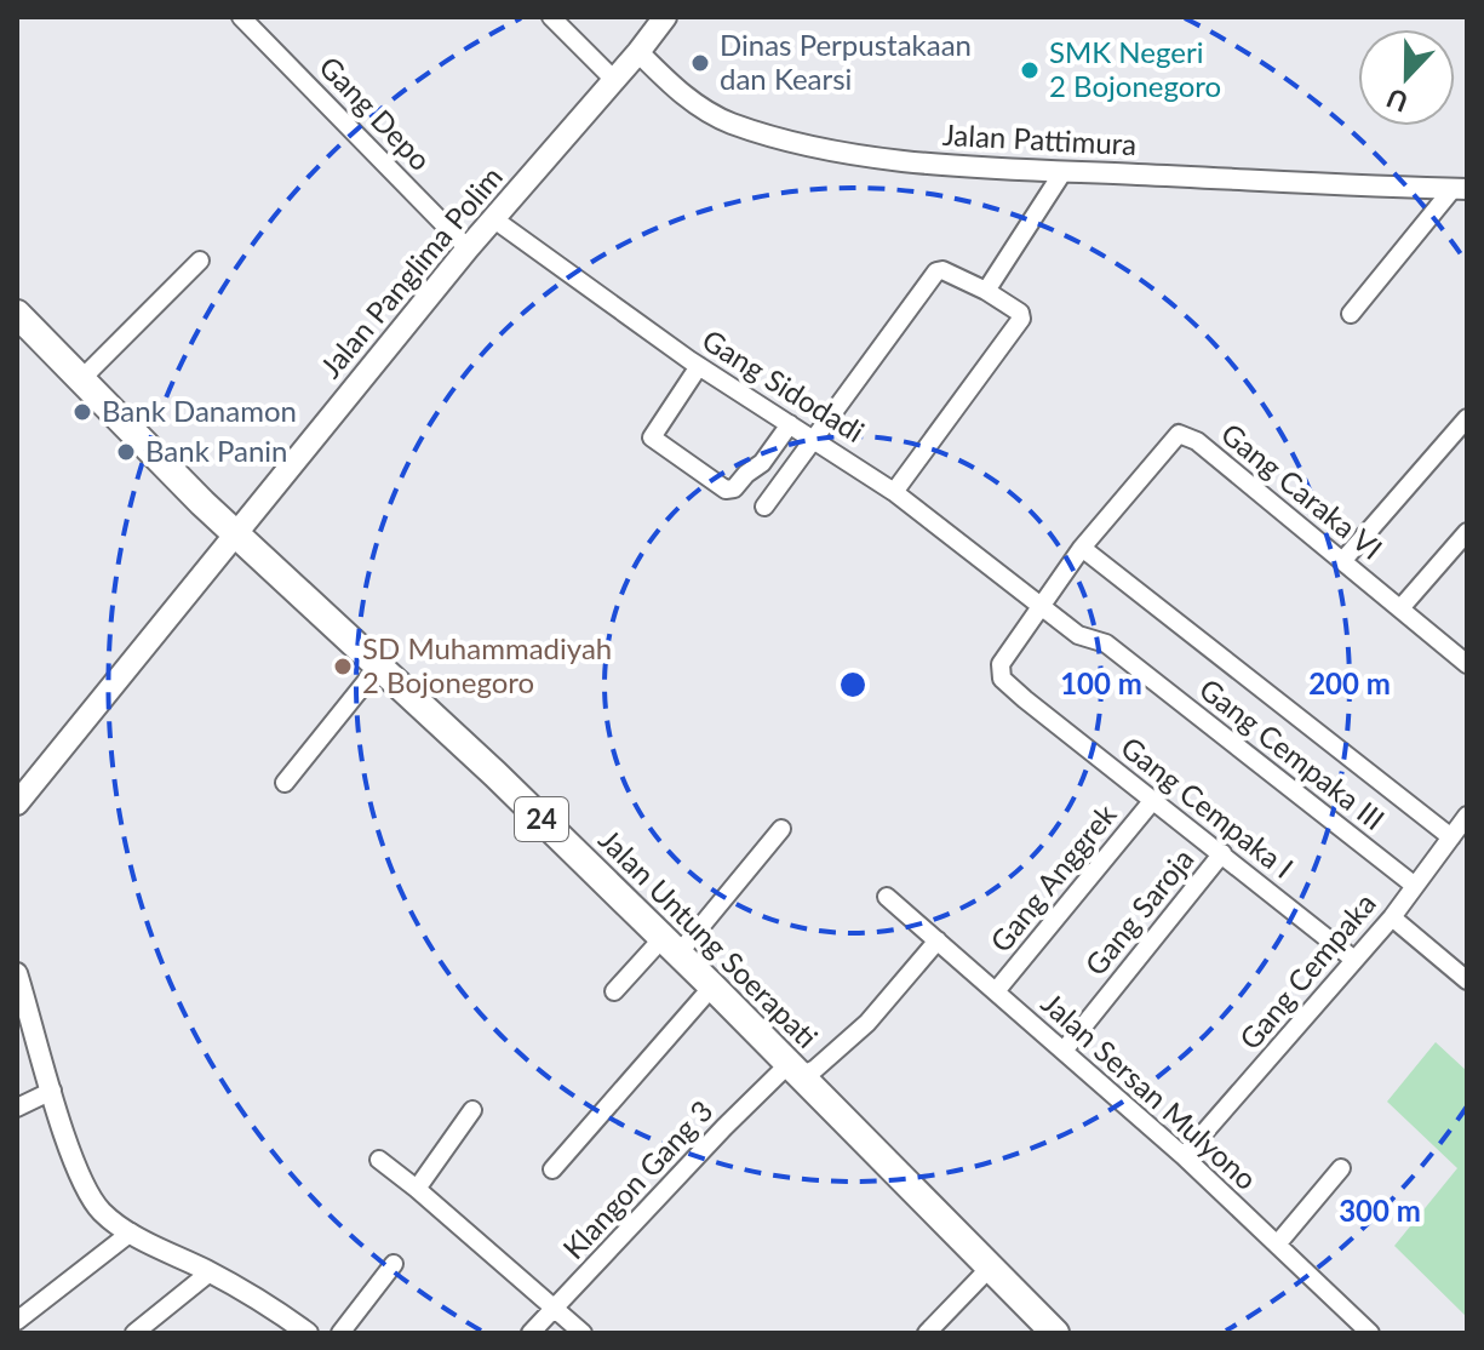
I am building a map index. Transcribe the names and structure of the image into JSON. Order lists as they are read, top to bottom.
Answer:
{
  "streets": {
    "highway": ["24", "Jalan Untung Soerapati"],
    "main road": ["Jalan Panglima Polim"],
    "street": [
      "Gang Depo",
      "Jalan Pattimura",
      "Gang Sidodadi",
      "Gang Caraka VI",
      "Gang Cempaka III",
      "Gang Cempaka I",
      "Gang Anggrek",
      "Gang Saroja",
      "Gang Cempaka",
      "Jalan Sersan Mulyono",
      "Klangon Gang 3"
    ]
  },
  "crossings": [
    ["Gang Depo", "Jalan Panglima Polim"],
    ["Jalan Pattimura", "Jalan Panglima Polim"],
    ["Jalan Panglima Polim", "Gang Sidodadi"],
    ["Jalan Panglima Polim", "Jalan Untung Soerapati"],
    ["Gang Sidodadi", "Gang Caraka VI"],
    ["Gang Sidodadi", "Gang Cempaka III"],
    ["Gang Sidodadi", "Gang Cempaka I"],
    ["Gang Caraka VI", "Gang Cempaka III"],
    ["Gang Caraka VI", "Gang Cempaka I"],
    ["Gang Cempaka III", "Gang Cempaka I"],
    ["Gang Cempaka III", "Gang Cempaka"],
    ["Gang Cempaka I", "Gang Anggrek"],
    ["Gang Cempaka I", "Gang Saroja"],
    ["Gang Cempaka I", "Gang Cempaka"],
    ["Gang Anggrek", "Jalan Sersan Mulyono"],
    ["Gang Saroja", "Jalan Sersan Mulyono"],
    ["Jalan Untung Soerapati", "Klangon Gang 3"],
    ["Gang Cempaka", "Jalan Sersan Mulyono"],
    ["Jalan Sersan Mulyono", "Klangon Gang 3"]
  ],
  "places": [
    "Dinas Perpustakaan dan Kearsi",
    "SMK Negeri 2 Bojonegoro",
    "Bank Danamon",
    "Bank Panin",
    "SD Muhammadiyah 2 Bojonegoro"
  ],
  "north": "bottom",
  "rings": ["100 m", "200 m", "300 m"]
}
